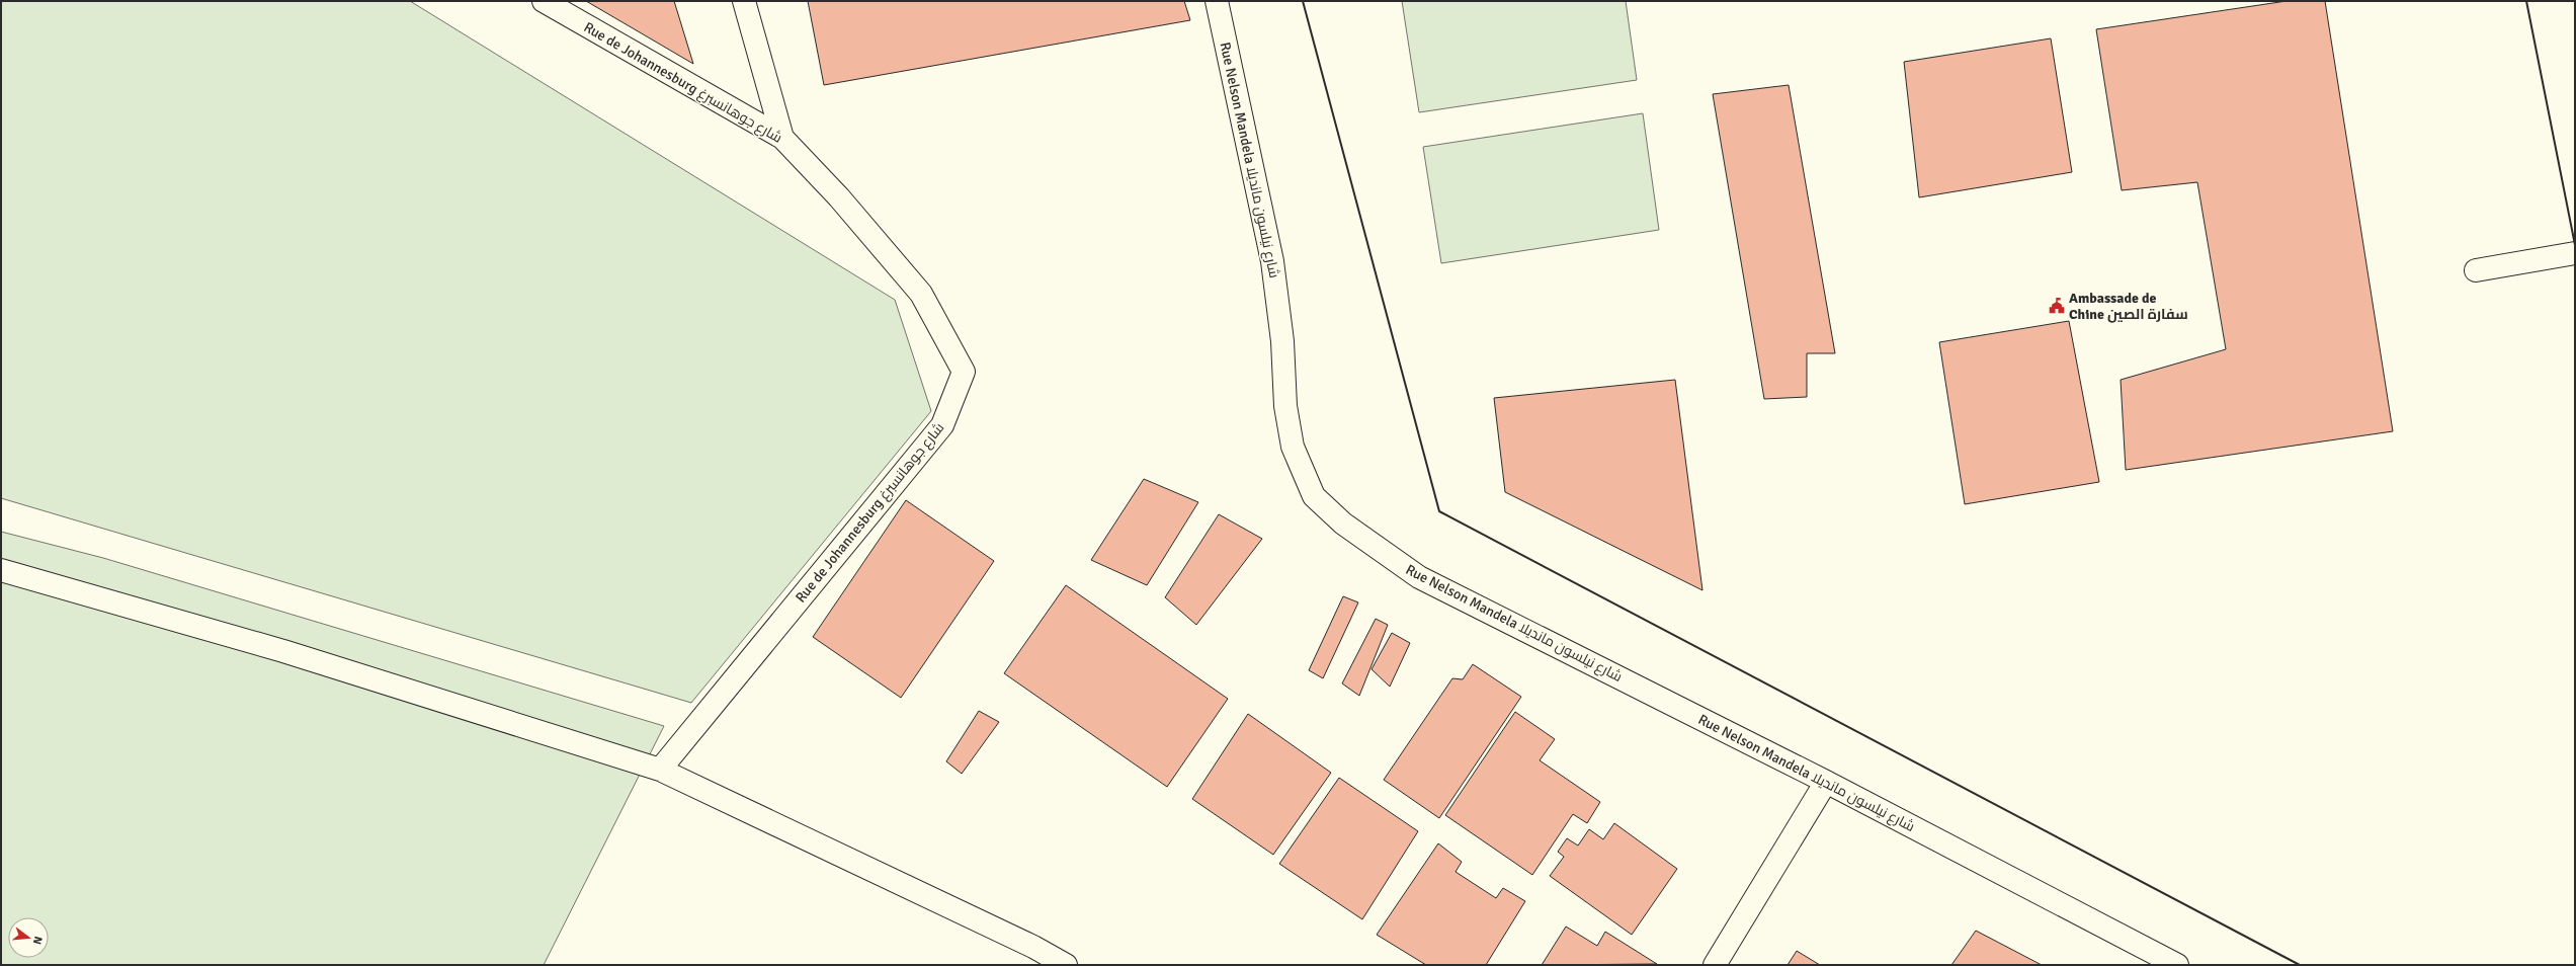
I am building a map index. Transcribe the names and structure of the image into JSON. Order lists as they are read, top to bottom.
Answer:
{
  "streets": {
    "street": ["Rue de Johannesburg شارع جوهانسبرغ", "Rue Nelson Mandela شارع نيلسون مانديلا"]
  },
  "places": {
    "public building": ["Ambassade de Chine سفارة الصين"]
  },
  "north": "right"
}
